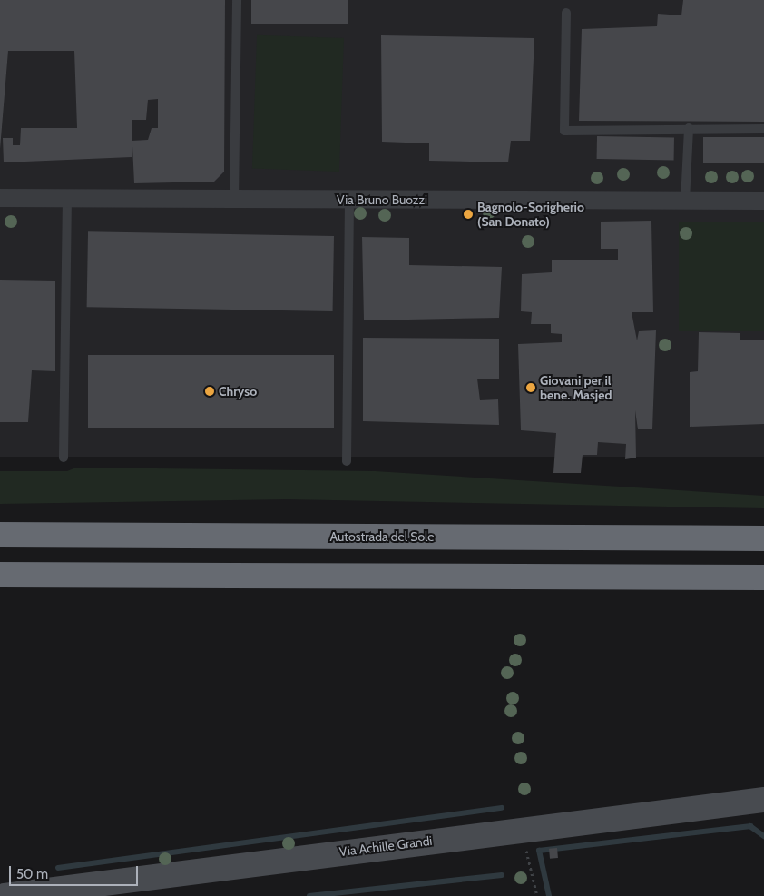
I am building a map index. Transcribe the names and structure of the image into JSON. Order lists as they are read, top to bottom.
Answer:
{
  "streets": {
    "highway": ["Autostrada del Sole"],
    "street": ["Via Bruno Buozzi", "Via Achille Grandi"]
  },
  "places": ["Bagnolo-Sorigherio (San Donato)", "Giovani per il bene. Masjed", "Chryso"],
  "scale_bar": "50 m"
}
